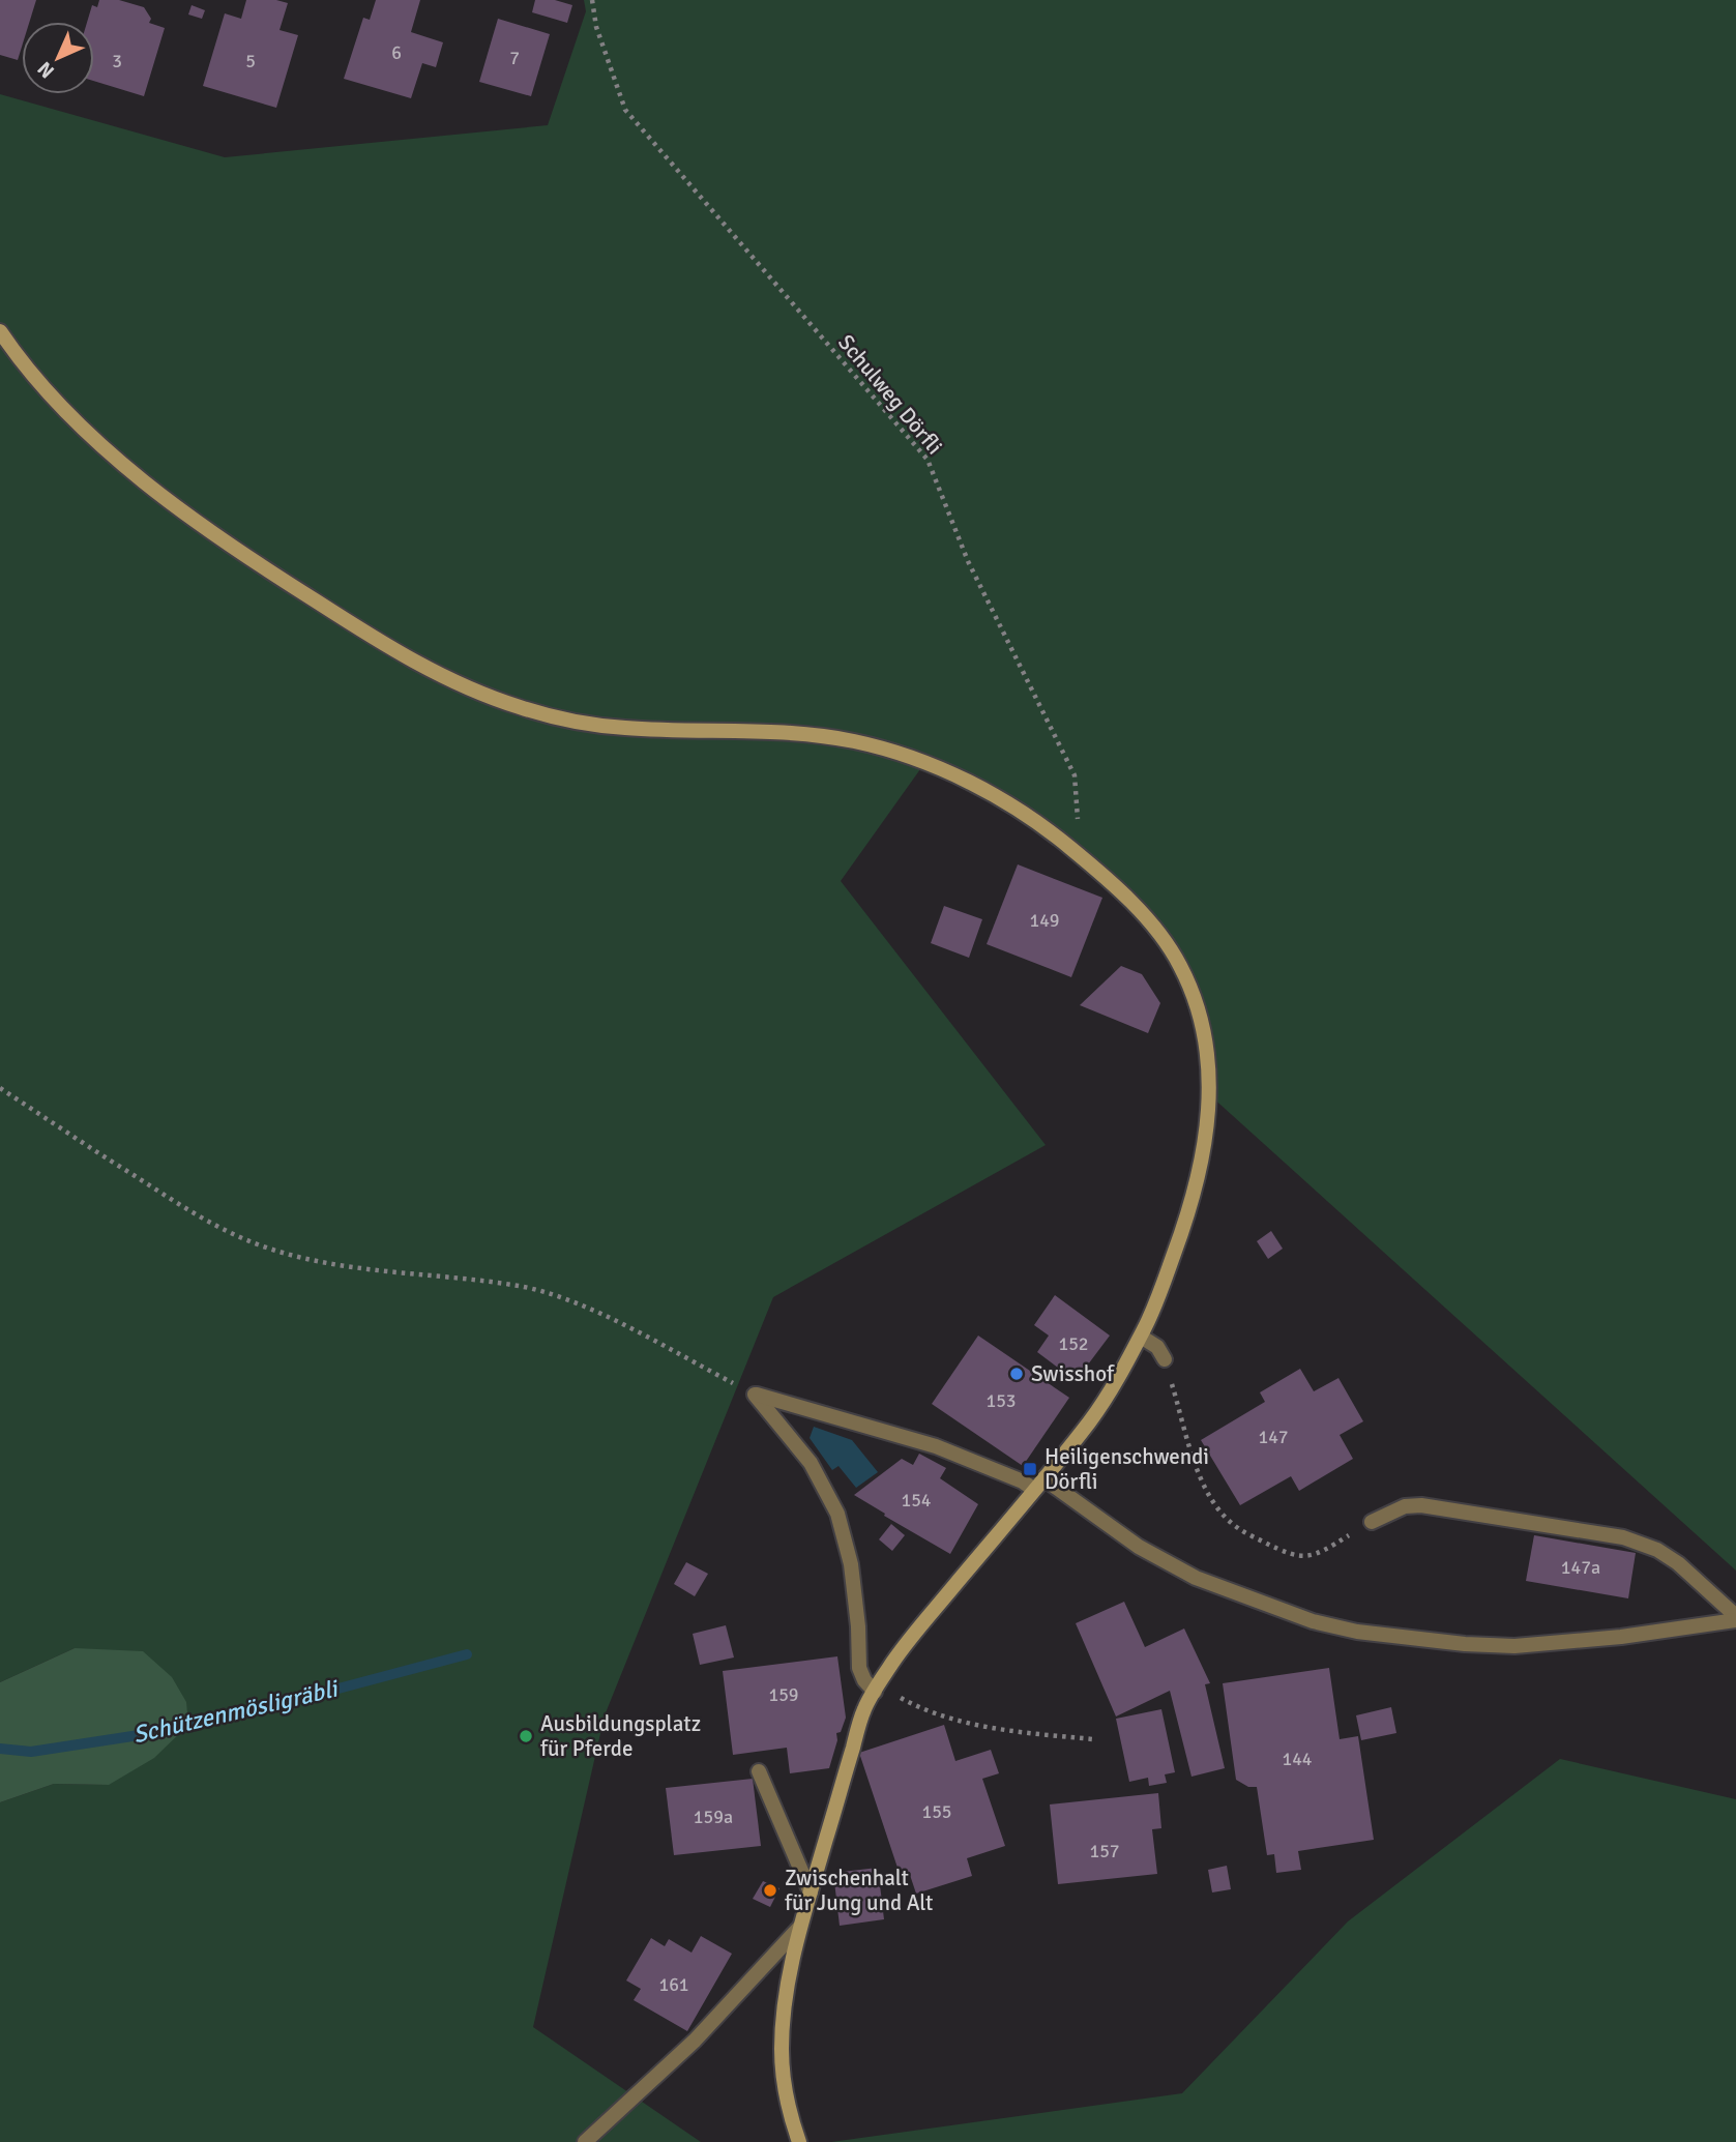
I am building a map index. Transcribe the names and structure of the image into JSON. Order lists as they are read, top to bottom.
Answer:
{
  "streets": {
    "path": ["Schulweg Dörfli"]
  },
  "water": ["Schützenmösligräbli"],
  "places": {
    "other": ["Swisshof", "Ausbildungsplatz für Pferde", "Zwischenhalt für Jung und Alt"],
    "transit": ["Heiligenschwendi Dörfli"]
  },
  "house_numbers": [
    "6",
    "7",
    "3",
    "5",
    "149",
    "152",
    "153",
    "147",
    "154",
    "147a",
    "159",
    "144",
    "155",
    "159a",
    "157",
    "161"
  ],
  "north": "bottom left"
}
